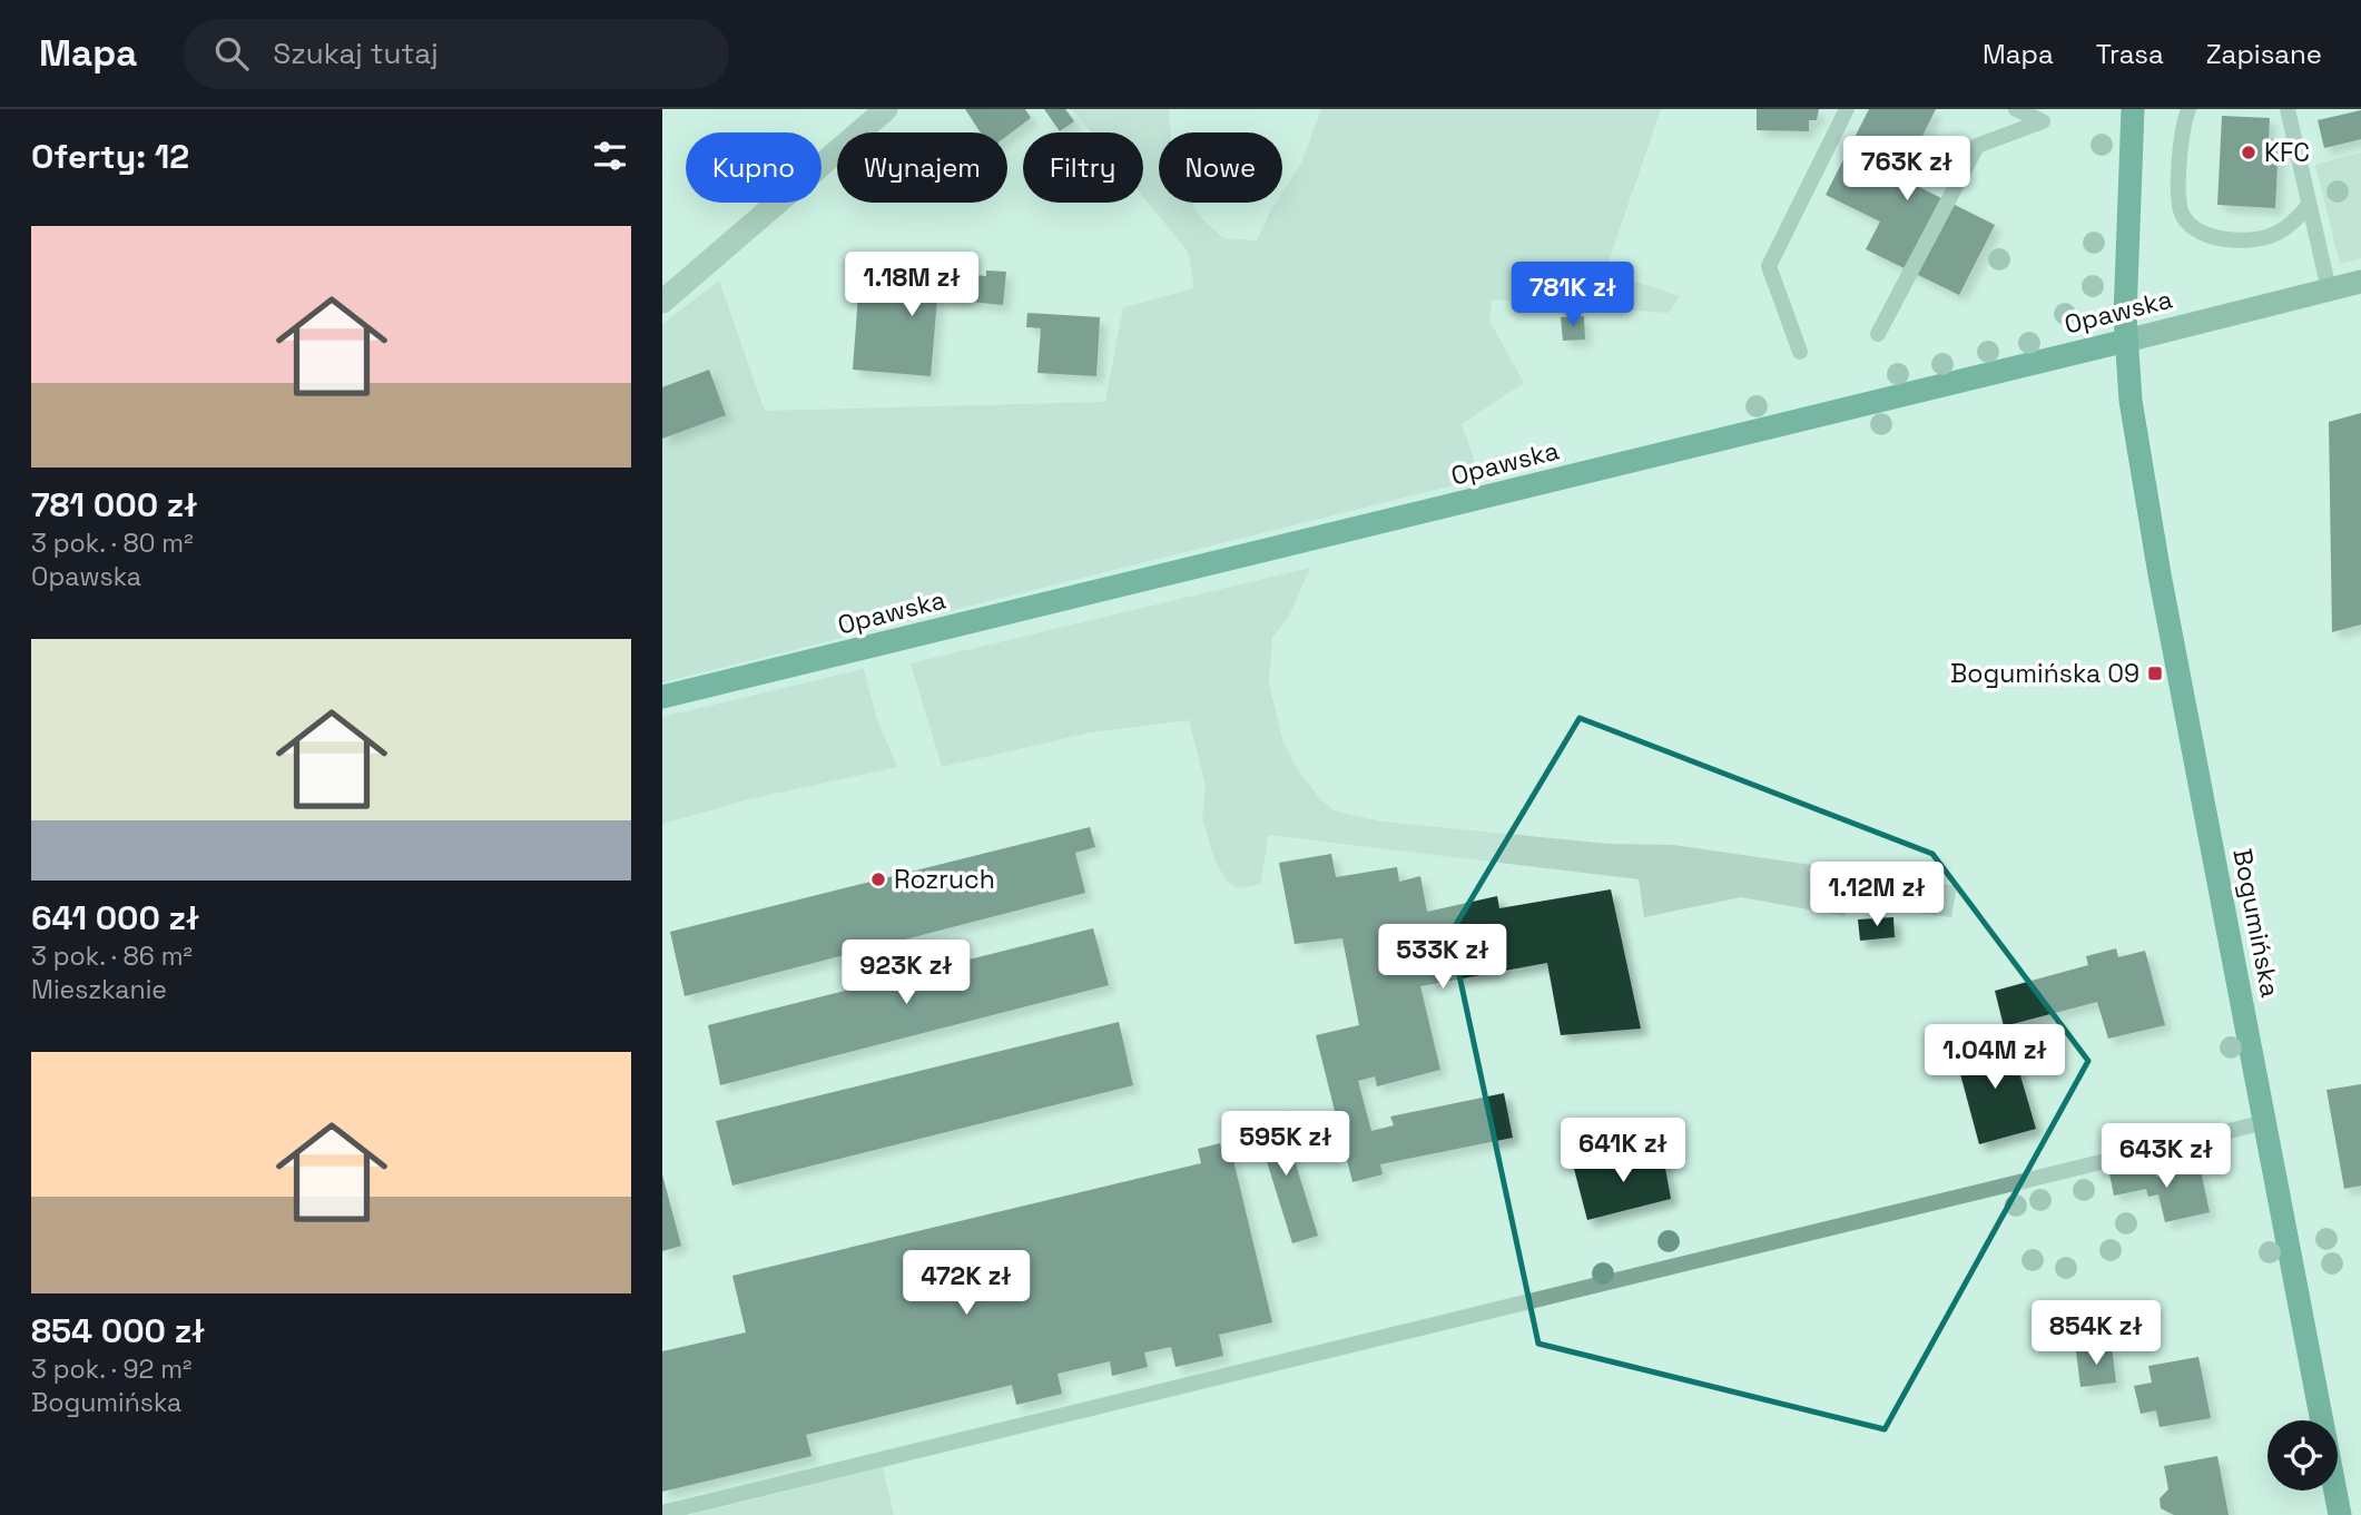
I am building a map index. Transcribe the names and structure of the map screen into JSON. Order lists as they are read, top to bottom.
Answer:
{
  "streets": {
    "main road": ["Opawska", "Bogumińska"]
  },
  "crossings": [
    ["Opawska", "Bogumińska"]
  ],
  "places": {
    "other": ["KFC", "Rozruch"],
    "transit": ["Bogumińska 09"]
  },
  "page": {
    "header": "Mapa",
    "search": "Szukaj tutaj",
    "nav": ["Mapa", "Trasa", "Zapisane"],
    "heading": "Oferty: 12",
    "chip": [
      "Kupno",
      "Wynajem",
      "Filtry",
      "Nowe"
    ],
    "price": [
      "763K zł",
      "1.18M zł",
      "781K zł",
      "1.12M zł",
      "533K zł",
      "923K zł",
      "1.04M zł",
      "595K zł",
      "641K zł",
      "643K zł",
      "472K zł",
      "854K zł"
    ],
    "list": [
      {
        "name": "781 000 zł",
        "note": "3 pok. · 80 m² · Opawska"
      },
      {
        "name": "641 000 zł",
        "note": "3 pok. · 86 m² · Mieszkanie"
      },
      {
        "name": "854 000 zł",
        "note": "3 pok. · 92 m² · Bogumińska"
      }
    ]
  }
}
